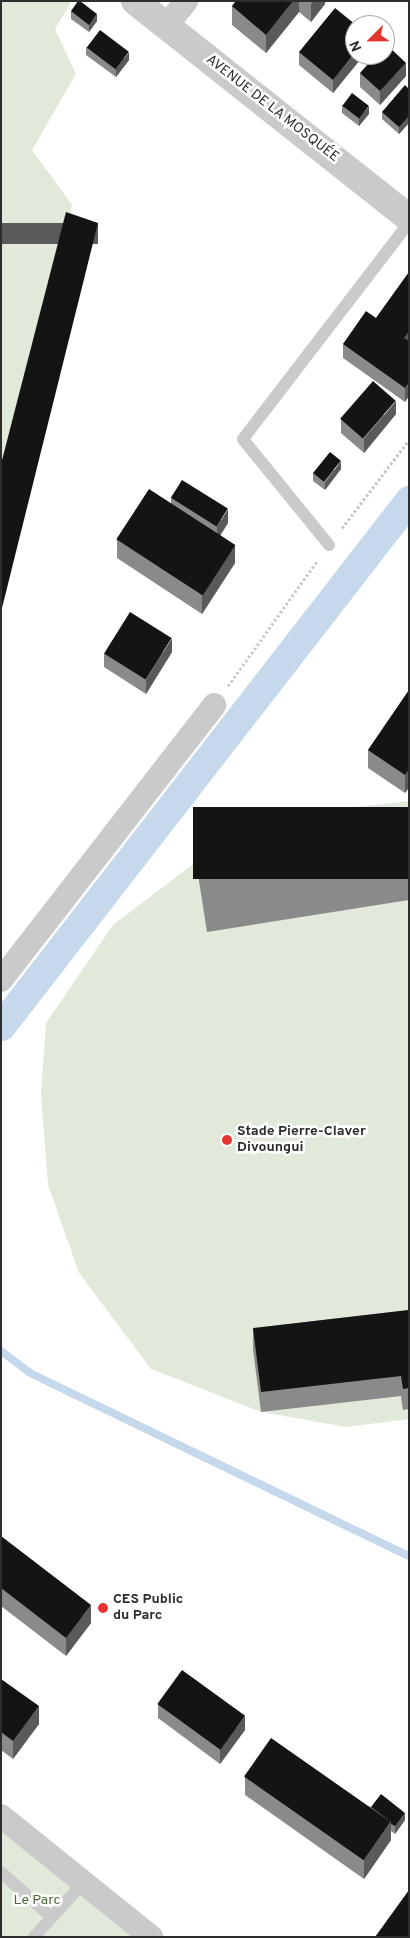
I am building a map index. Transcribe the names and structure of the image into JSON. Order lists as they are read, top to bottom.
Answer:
{
  "streets": {
    "street": ["AVENUE DE LA MOSQUÉE"]
  },
  "parks": ["Le Parc"],
  "places": ["Stade Pierre-Claver Divoungui", "CES Public du Parc"],
  "north": "bottom left"
}
